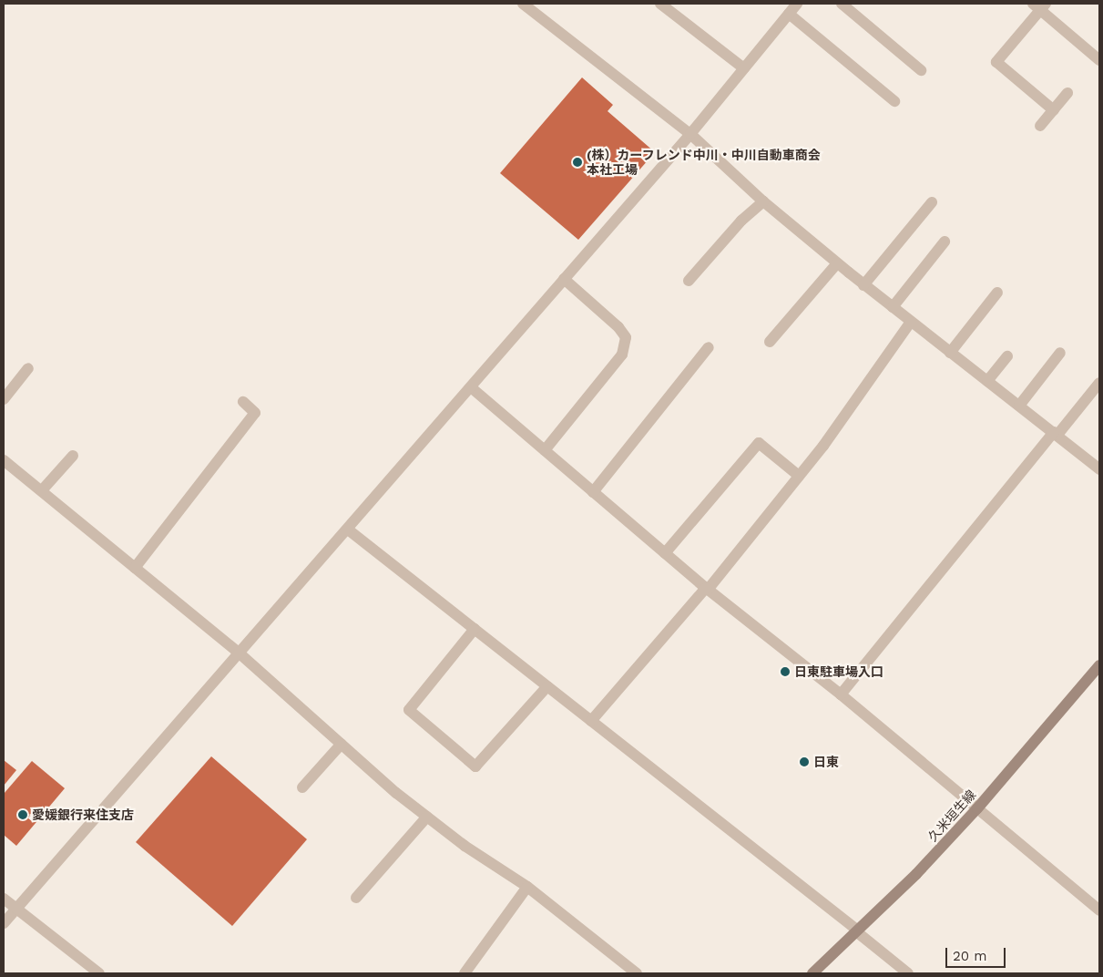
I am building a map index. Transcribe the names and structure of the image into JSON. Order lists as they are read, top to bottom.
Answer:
{
  "streets": {
    "main road": ["久米垣生線"]
  },
  "places": [
    "(株）カーフレンド中川・中川自動車商会 本社工場",
    "日東駐車場入口",
    "日東",
    "愛媛銀行来住支店"
  ],
  "scale_bar": "20 m"
}
